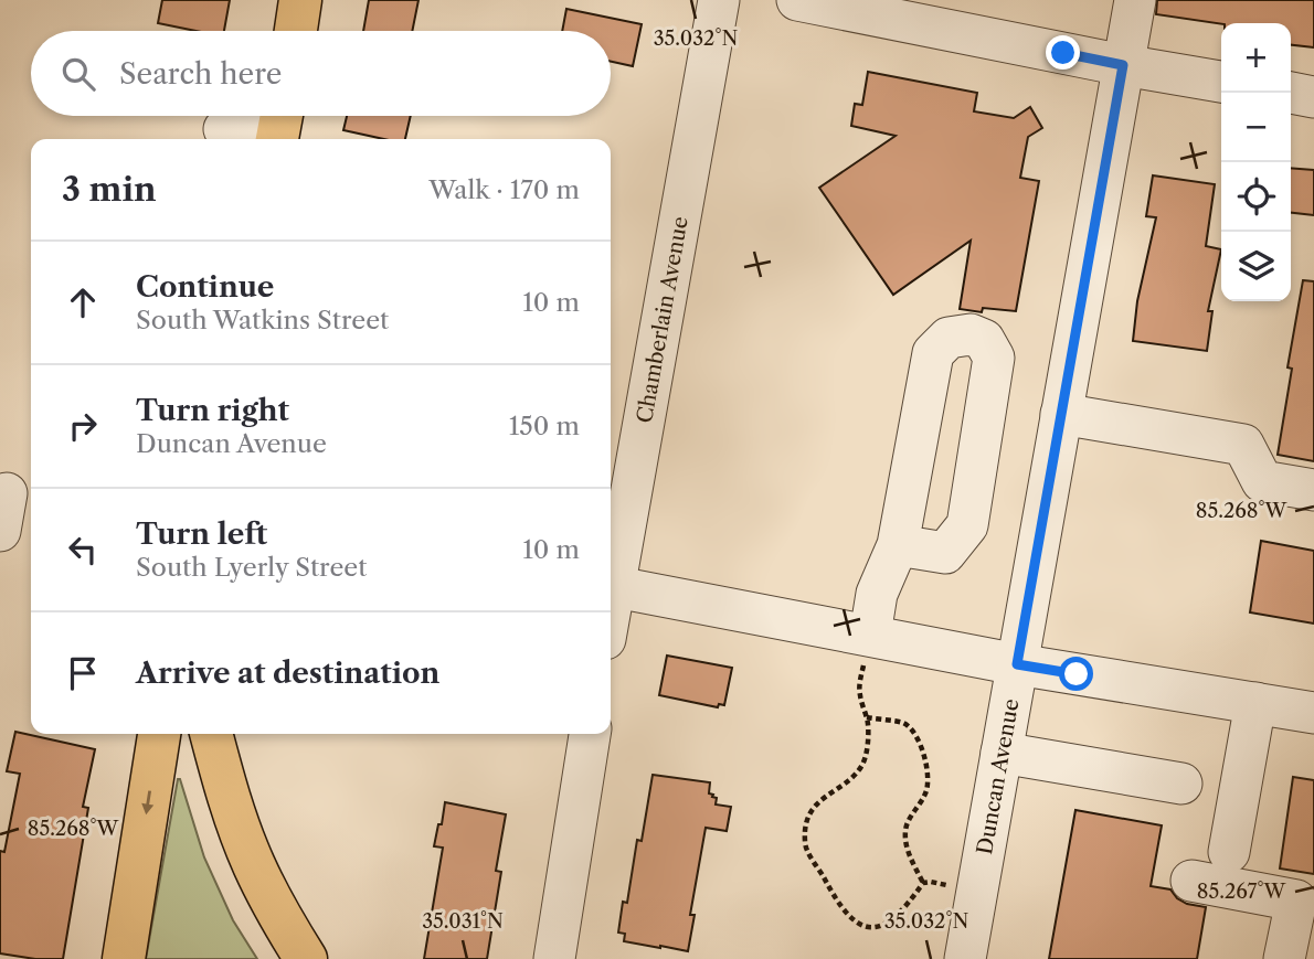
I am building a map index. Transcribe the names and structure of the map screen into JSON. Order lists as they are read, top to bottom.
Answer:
{
  "streets": {
    "street": ["Chamberlain Avenue", "Duncan Avenue"]
  },
  "page": {
    "map_buttons": ["+", "−"],
    "search": "Search here",
    "heading": ["3 min", "Walk · 170 m"],
    "list": [
      ["Continue", "South Watkins Street", "10 m"],
      ["Turn right", "Duncan Avenue", "150 m"],
      ["Turn left", "South Lyerly Street", "10 m"],
      "Arrive at destination"
    ]
  },
  "coordinates": [
    "35.032°N",
    "85.268°W",
    "85.267°W",
    "35.031°N"
  ]
}
